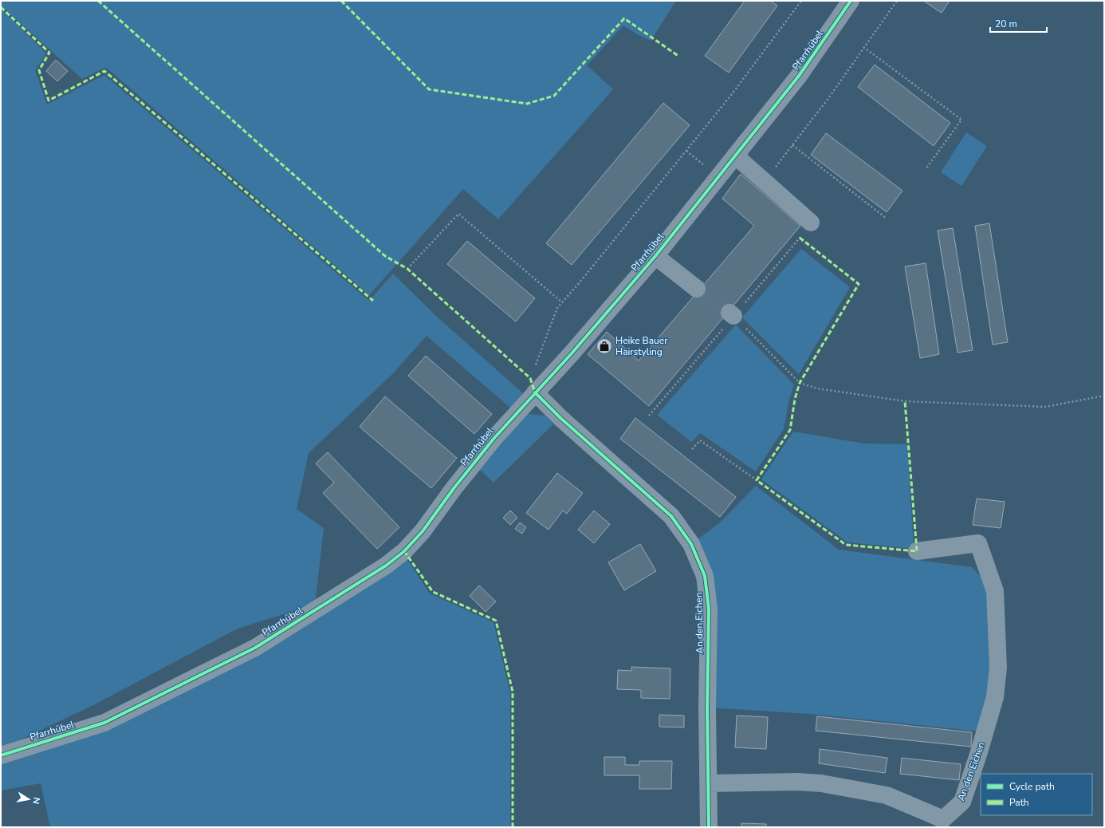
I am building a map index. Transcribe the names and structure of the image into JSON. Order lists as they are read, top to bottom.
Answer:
{
  "streets": {
    "street": ["Pfarrhübel", "An den Eichen"]
  },
  "crossings": [
    ["Pfarrhübel", "An den Eichen"]
  ],
  "places": {
    "shop": ["Heike Bauer Hairstyling"]
  },
  "legend": ["Cycle path", "Path"],
  "scale_bar": "20 m",
  "north": "right"
}
